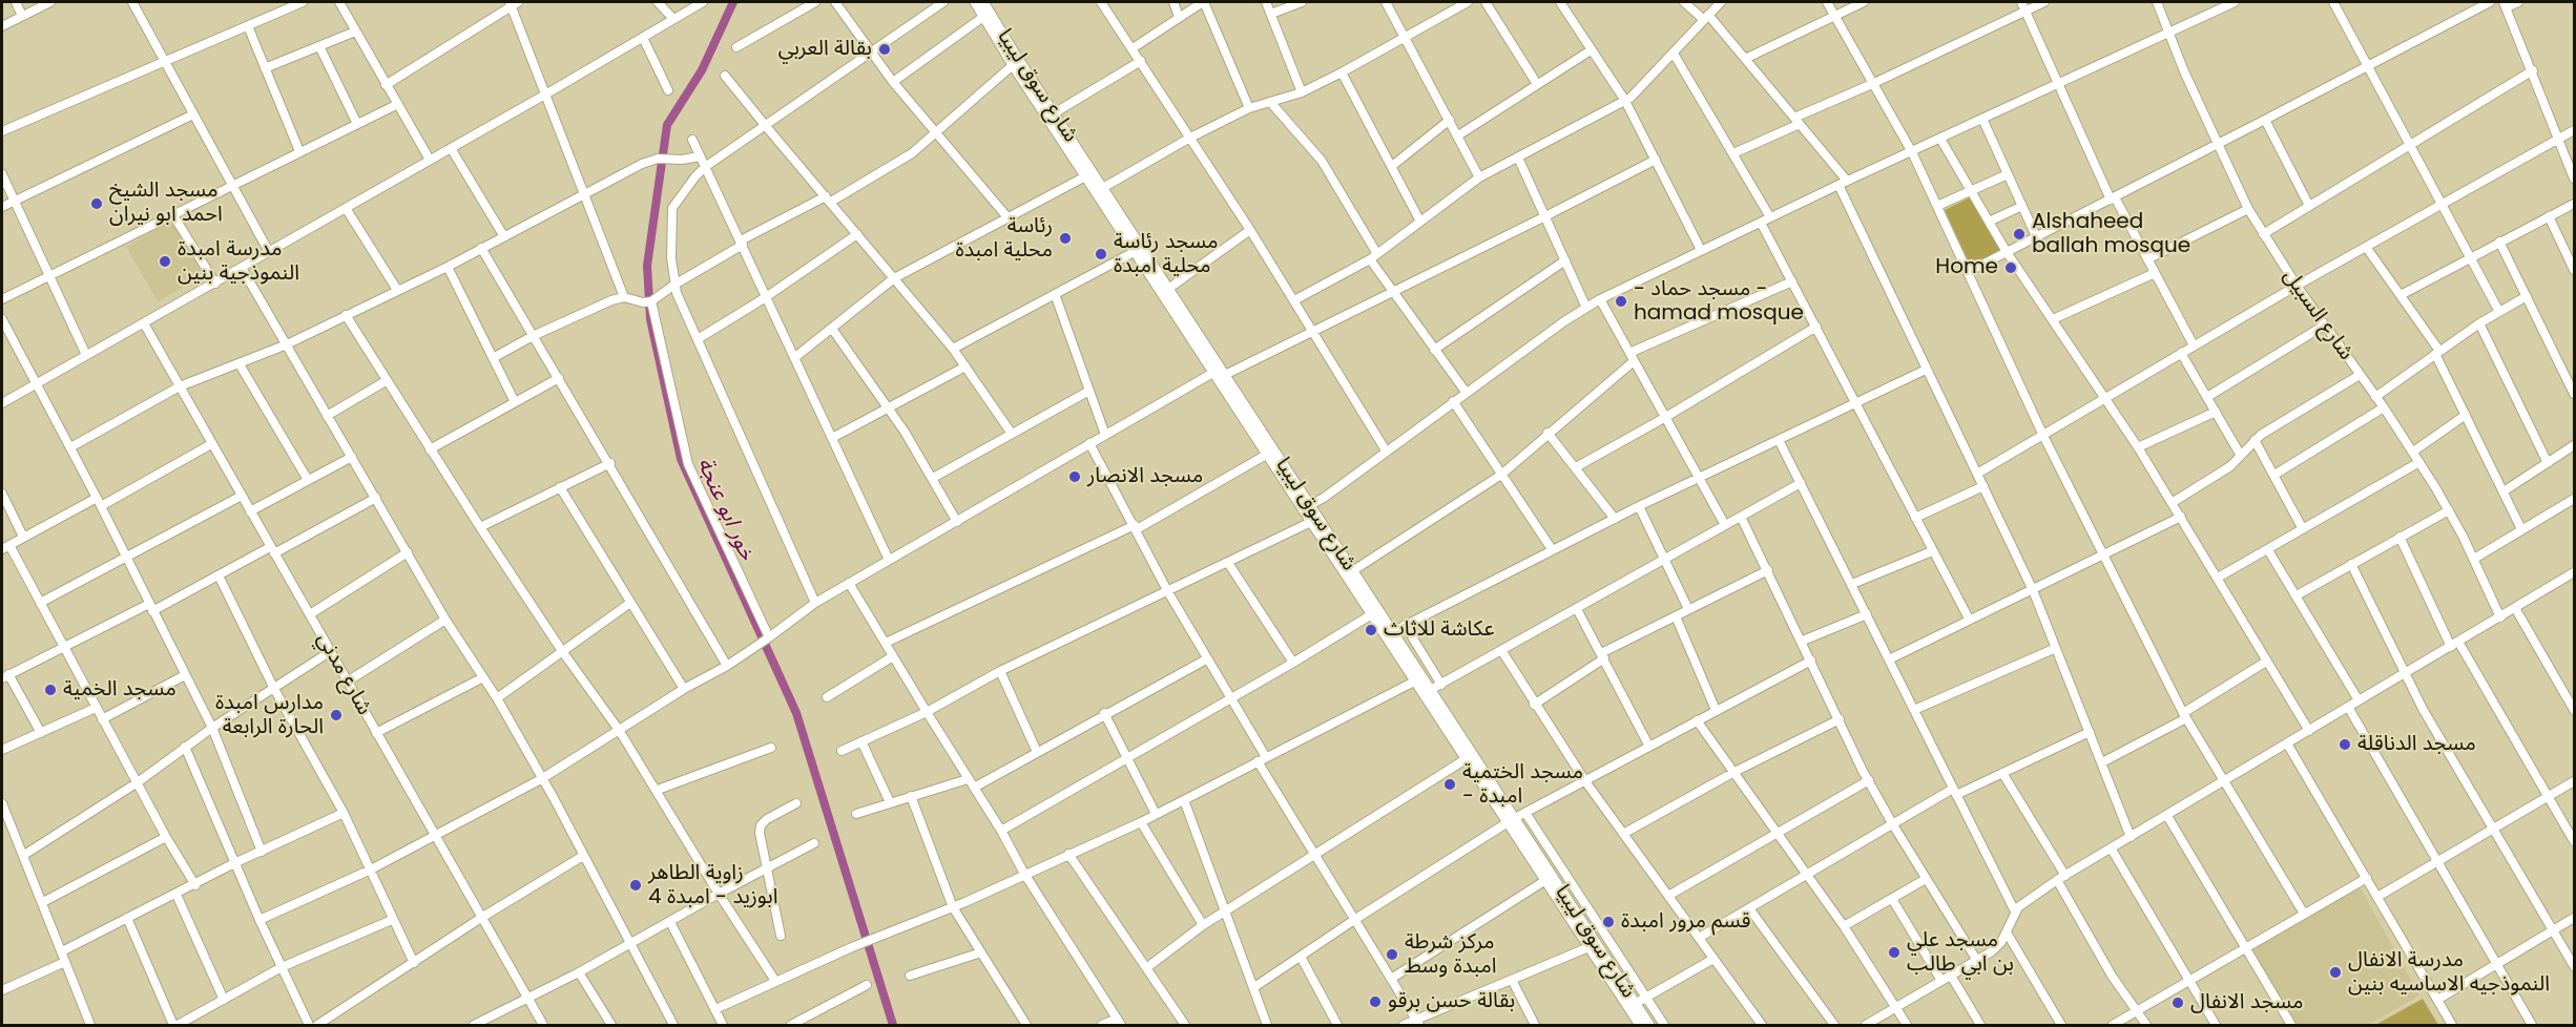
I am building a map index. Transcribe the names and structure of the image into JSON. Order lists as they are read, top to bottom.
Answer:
{
  "streets": {
    "main road": ["شارع سوق ليبيا"],
    "street": ["شارع السبيل", "شارع مدني"]
  },
  "water": ["خور ابو عنجة"],
  "places": [
    "بقالة العربي",
    "مسجد الشيخ احمد ابو نيران",
    "Alshaheed ballah mosque",
    "رئاسة محلية امبدة",
    "مسجد رئاسة محلية امبدة",
    "مدرسة امبدة النموذجية بنين",
    "Home",
    "- مسجد حماد - hamad mosque",
    "مسجد الانصار",
    "عكاشة للاثاث",
    "مسجد الخمية",
    "مدارس امبدة الحارة الرابعة",
    "مسجد الدناقلة",
    "مسجد الختمية - امبدة",
    "زاوية الطاهر ابوزيد - امبدة 4",
    "قسم مرور امبدة",
    "مسجد علي بن ابي طالب",
    "مركز شرطة امبدة وسط",
    "مدرسة الانفال النموذجيه الاساسيه بنين",
    "بقالة حسن برقو",
    "مسجد الانفال"
  ]
}
